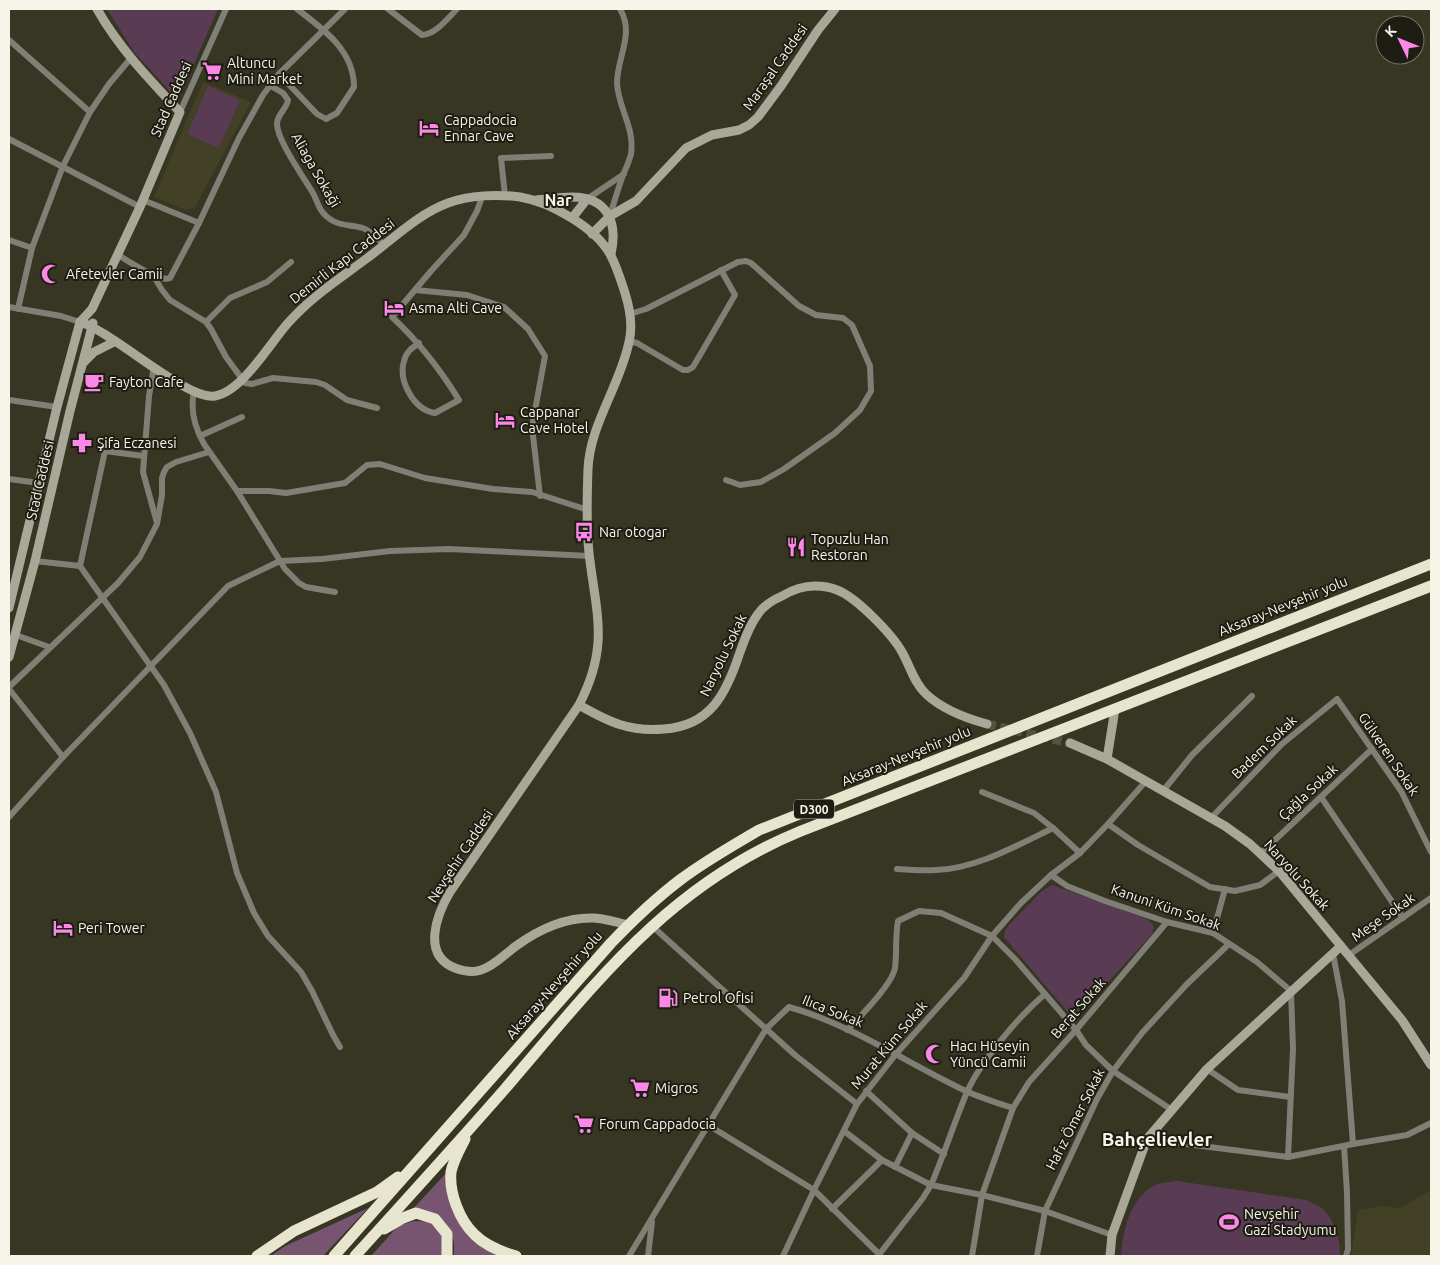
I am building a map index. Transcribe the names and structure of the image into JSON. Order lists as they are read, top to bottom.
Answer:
{
  "streets": {
    "highway": ["Aksaray-Nevşehir yolu", "D300"],
    "street": [
      "Maraşal Caddesi",
      "Stad Caddesi",
      "Aliaga Sokaği",
      "Demirli Kapı Caddesi",
      "Naryolu Sokak",
      "Badem Sokak",
      "Gülveren Sokak",
      "Çağla Sokak",
      "Nevşehir Caddesi",
      "Kanuni Küm Sokak",
      "Meşe Sokak",
      "Berat Sokak",
      "Ilıca Sokak",
      "Murat Küm Sokak",
      "Hafız Ömer Sokak"
    ]
  },
  "crossings": [
    ["Maraşal Caddesi", "Demirli Kapı Caddesi"],
    ["Stad Caddesi", "Demirli Kapı Caddesi"],
    ["Aliaga Sokaği", "Demirli Kapı Caddesi"],
    ["Aksaray-Nevşehir yolu", "Nevşehir Caddesi"],
    ["Naryolu Sokak", "Badem Sokak"],
    ["Naryolu Sokak", "Çağla Sokak"],
    ["Naryolu Sokak", "Nevşehir Caddesi"],
    ["Naryolu Sokak", "Meşe Sokak"],
    ["Naryolu Sokak", "Murat Küm Sokak"],
    ["Badem Sokak", "Gülveren Sokak"],
    ["Gülveren Sokak", "Çağla Sokak"],
    ["Kanuni Küm Sokak", "Berat Sokak"],
    ["Kanuni Küm Sokak", "Murat Küm Sokak"],
    ["Kanuni Küm Sokak", "Hafız Ömer Sokak"],
    ["Berat Sokak", "Ilıca Sokak"],
    ["Ilıca Sokak", "Murat Küm Sokak"]
  ],
  "districts": ["Nar", "Bahçelievler"],
  "places": {
    "supermarket": ["Altuncu Mini Market", "Migros", "Forum Cappadocia"],
    "hotel": [
      "Cappadocia Ennar Cave",
      "Asma Alti Cave",
      "Cappanar Cave Hotel",
      "Peri Tower"
    ],
    "mosque": ["Afetevler Camii", "Hacı Hüseyin Yüncü Camii"],
    "cafe": ["Fayton Cafe"],
    "pharmacy": ["Şifa Eczanesi"],
    "bus stop": ["Nar otogar"],
    "restaurant": ["Topuzlu Han Restoran"],
    "fuel station": ["Petrol Ofisi"],
    "sports": ["Nevşehir Gazi Stadyumu"]
  },
  "north": "top left"
}
